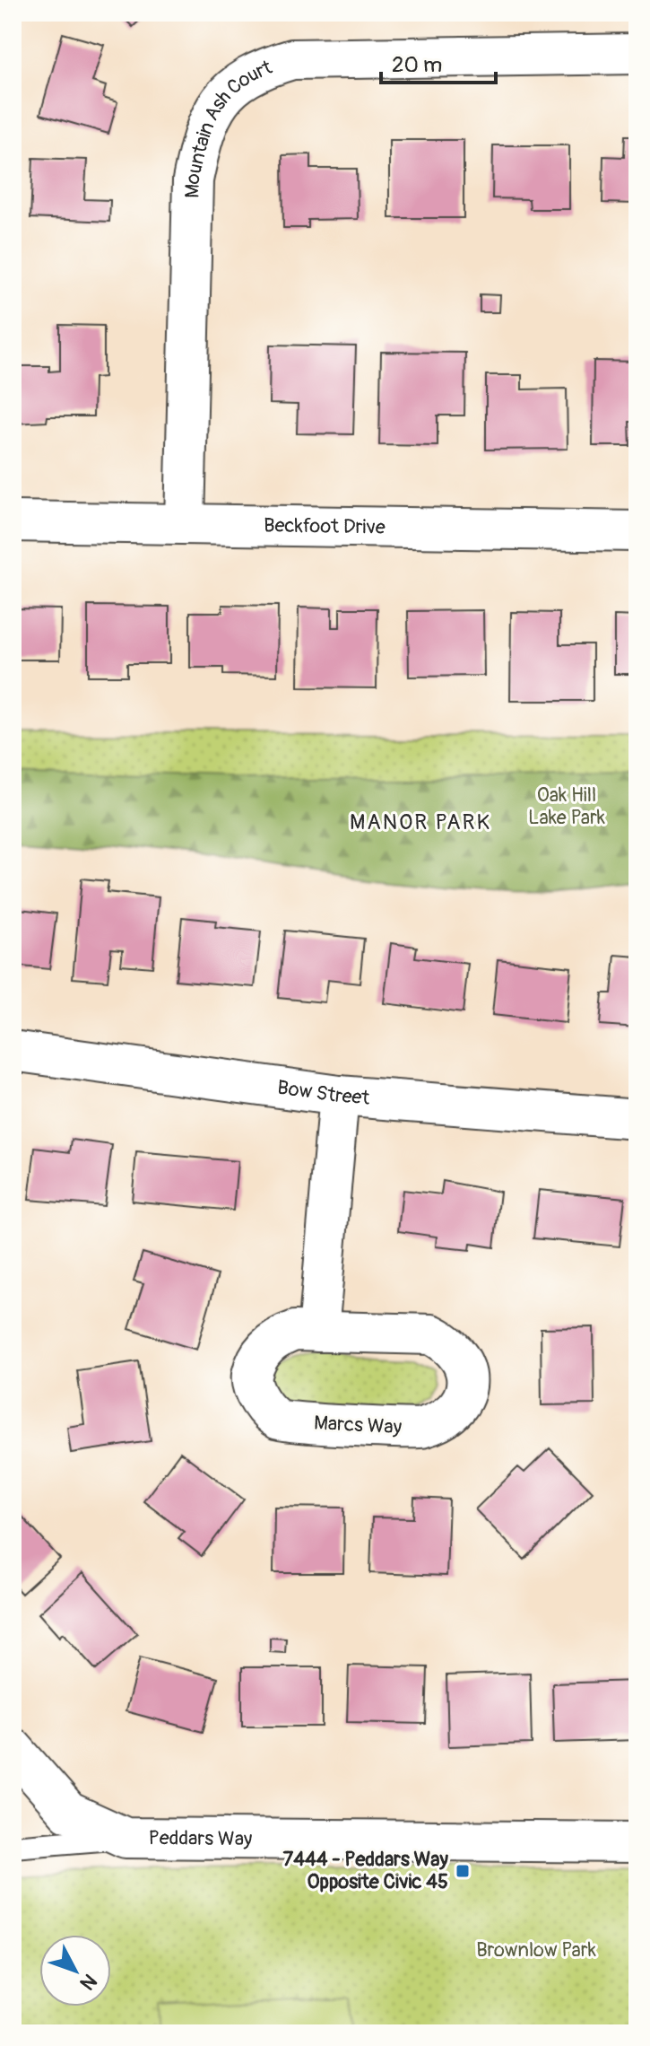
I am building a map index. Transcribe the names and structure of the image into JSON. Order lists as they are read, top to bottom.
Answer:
{
  "streets": {
    "street": [
      "Mountain Ash Court",
      "Beckfoot Drive",
      "Bow Street",
      "Marcs Way",
      "Peddars Way"
    ]
  },
  "crossings": [
    ["Mountain Ash Court", "Beckfoot Drive"]
  ],
  "districts": ["MANOR PARK"],
  "parks": ["Oak Hill Lake Park", "Brownlow Park"],
  "places": {
    "transit": ["7444 - Peddars Way Opposite Civic 45"]
  },
  "scale_bar": "20 m",
  "north": "bottom right"
}
